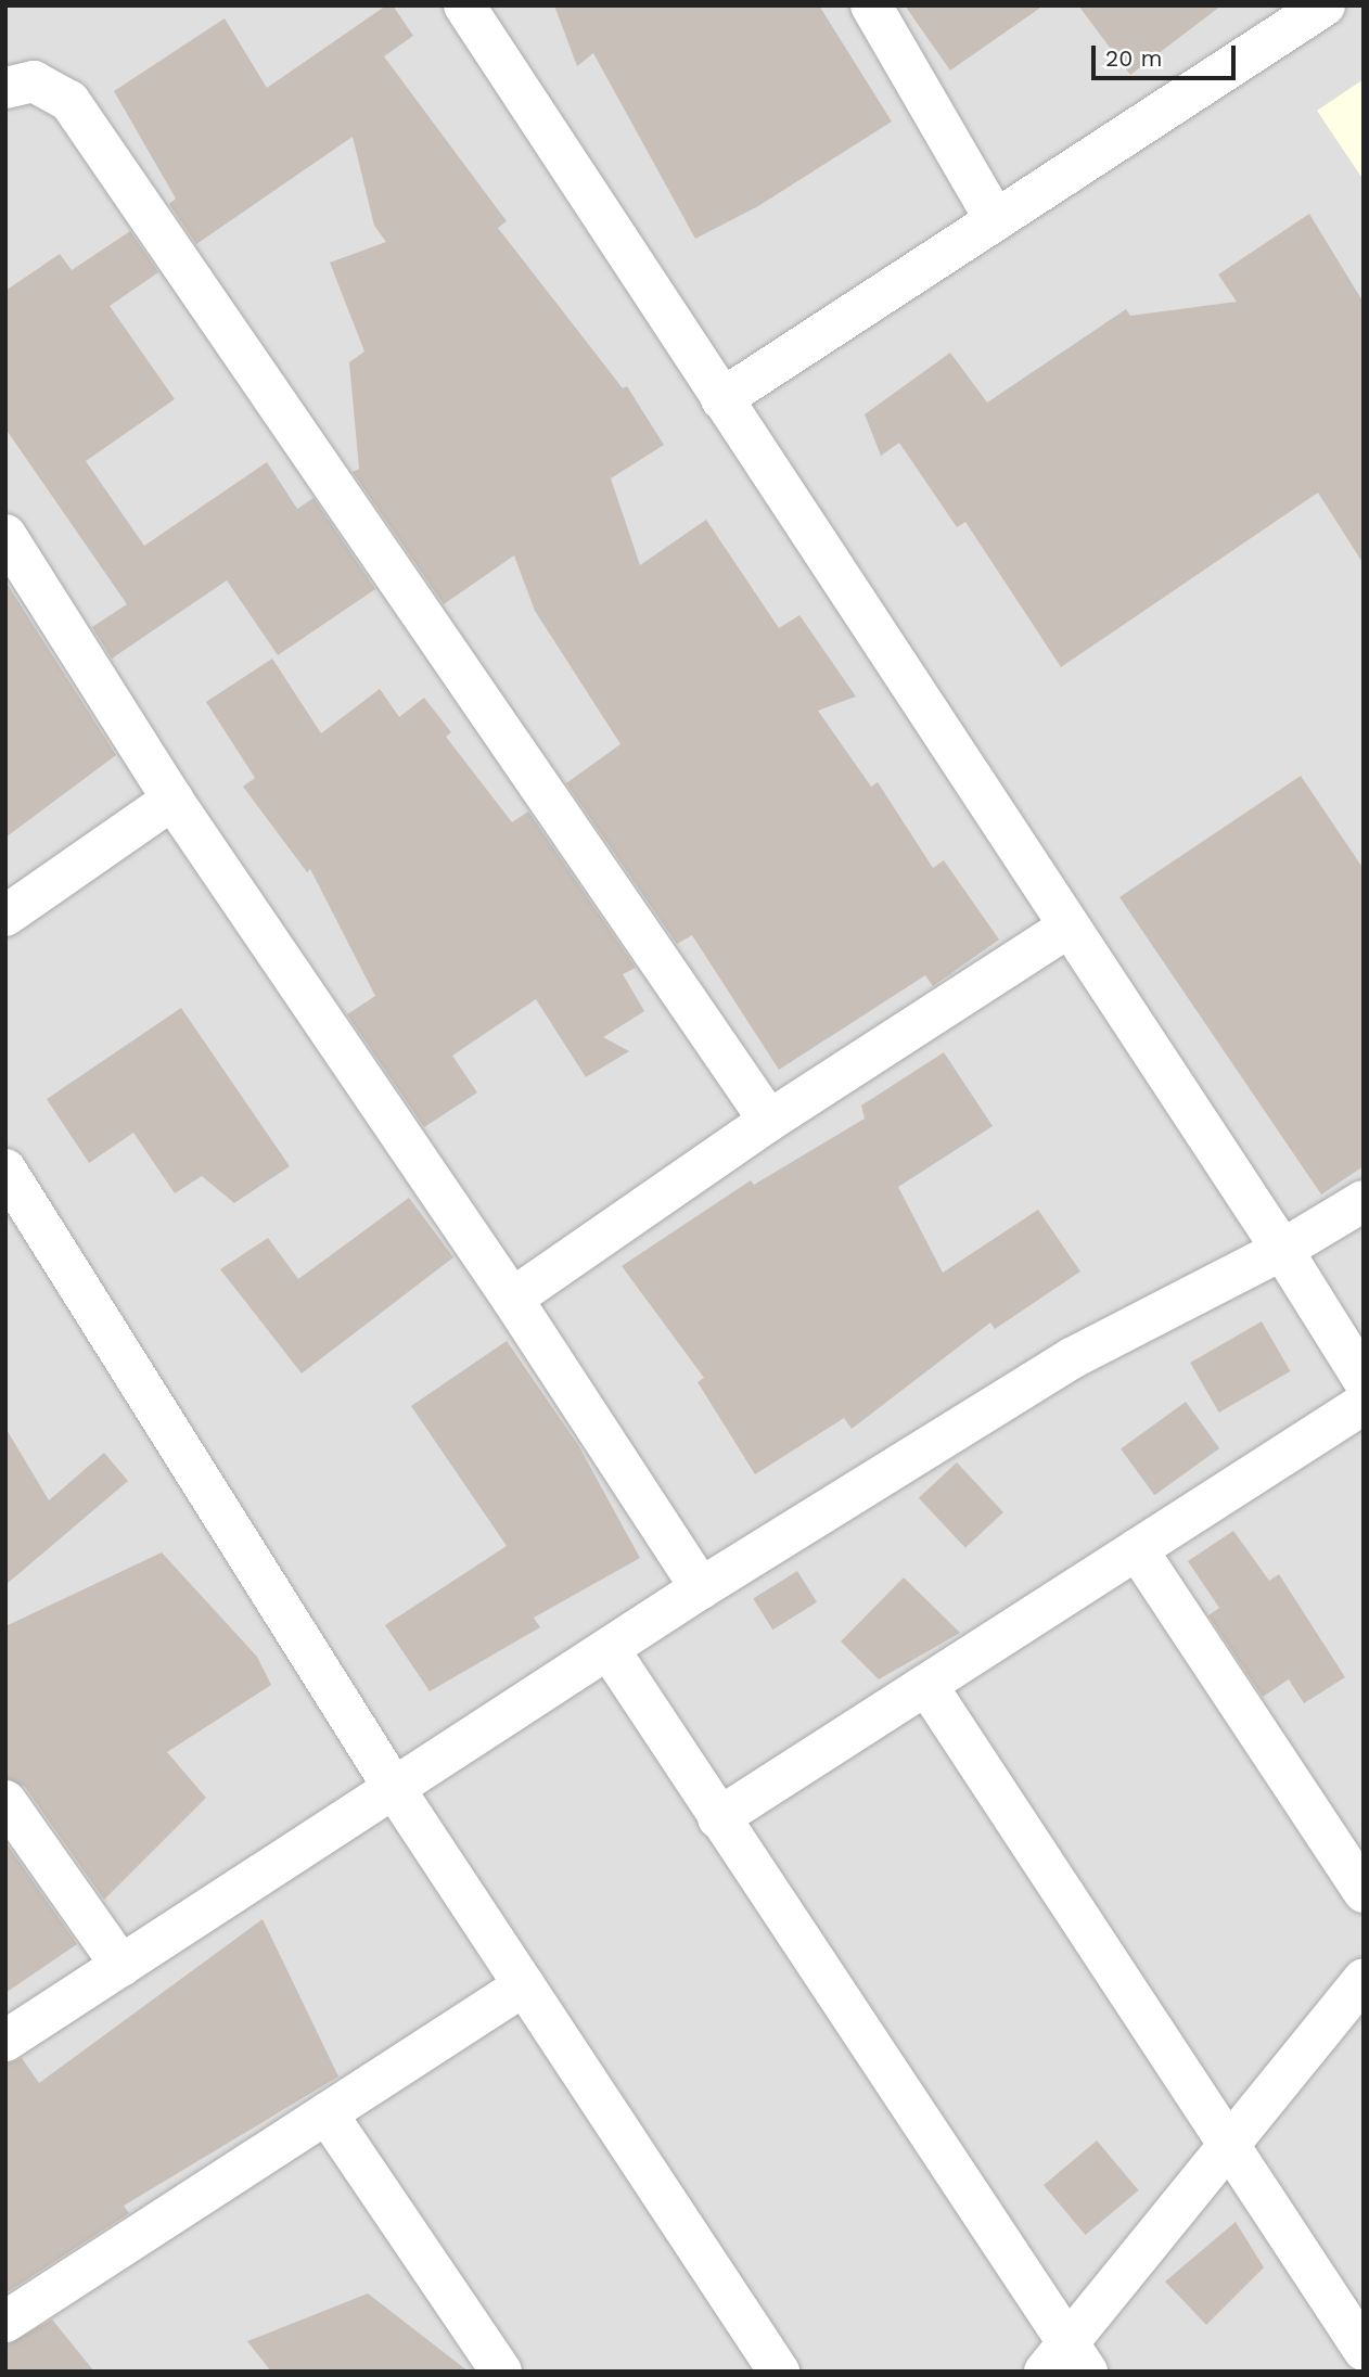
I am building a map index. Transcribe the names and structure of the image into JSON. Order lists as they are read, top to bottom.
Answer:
{
  "scale_bar": "20 m"
}
